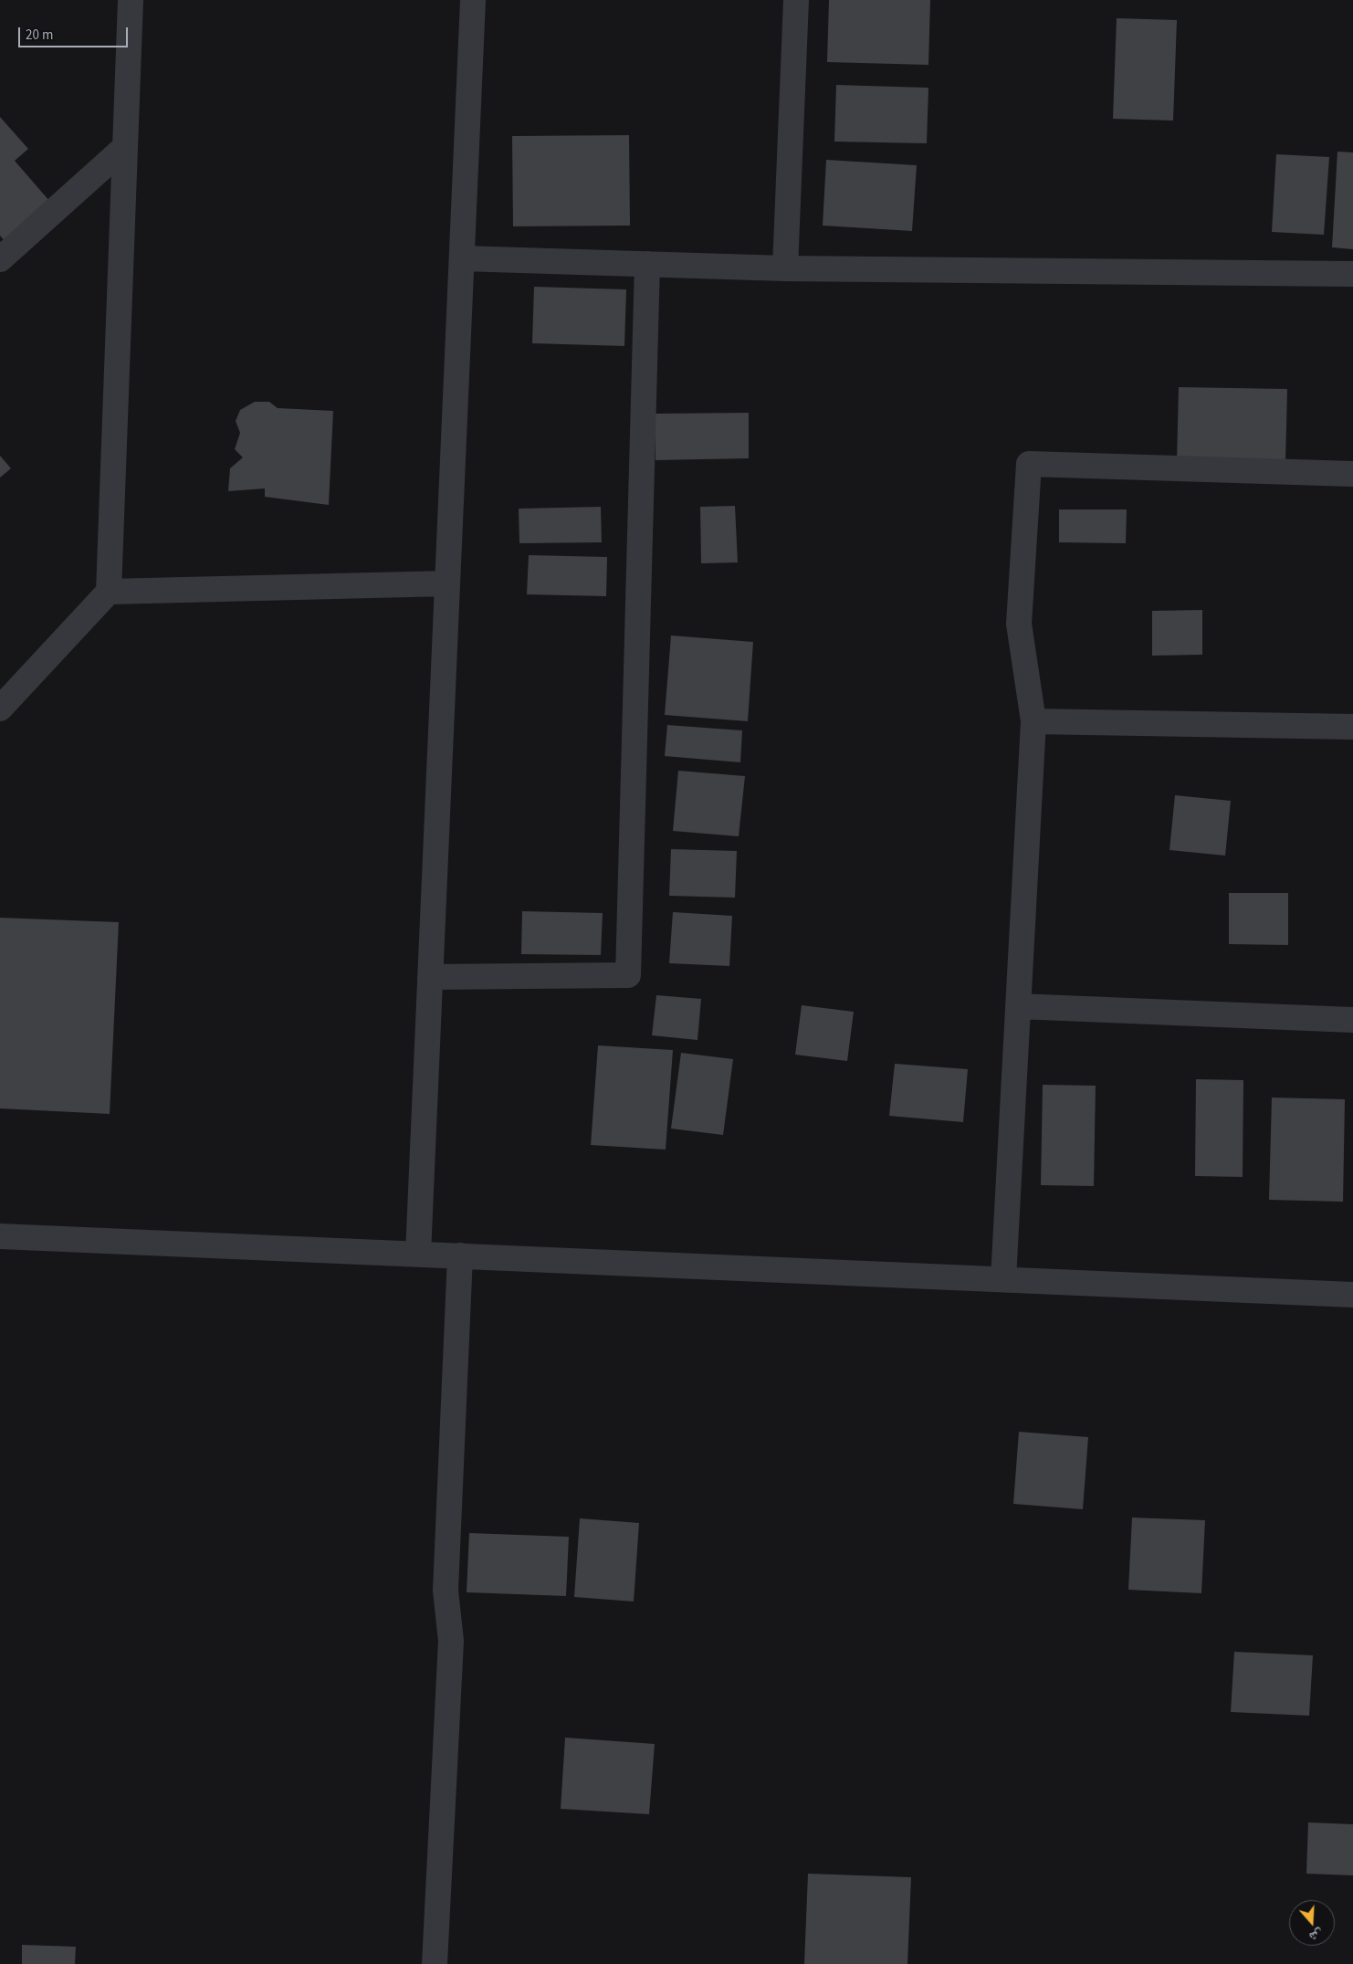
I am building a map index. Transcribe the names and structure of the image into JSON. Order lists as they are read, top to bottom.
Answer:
{
  "scale_bar": "20 m",
  "north": "bottom"
}
